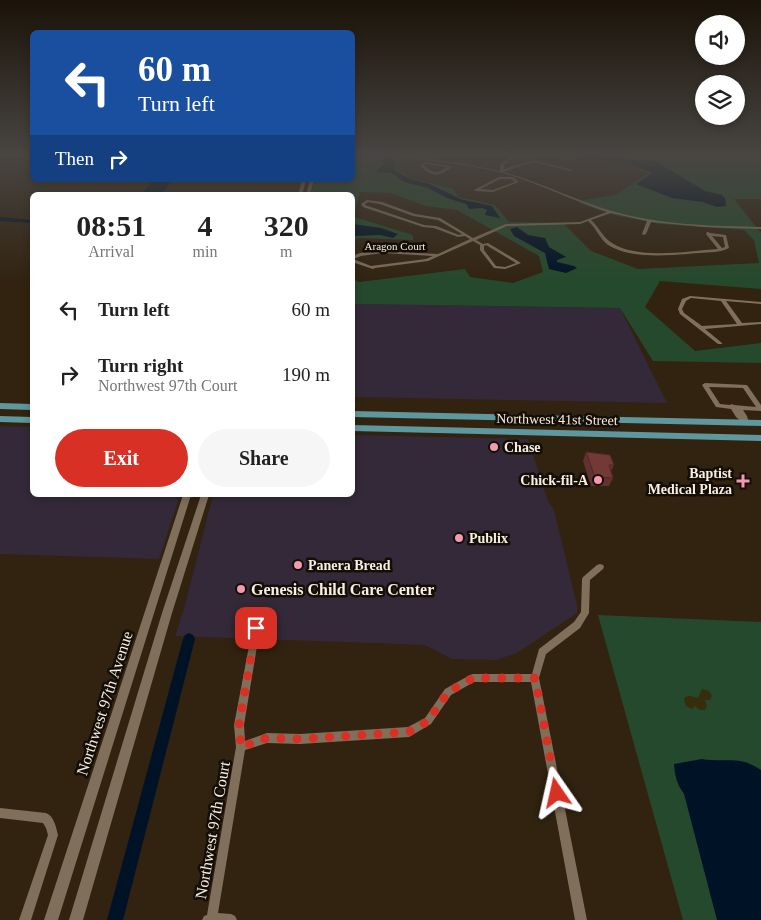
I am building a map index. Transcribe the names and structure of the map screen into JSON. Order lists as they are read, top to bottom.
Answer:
{
  "streets": {
    "main road": ["Northwest 41st Street"],
    "street": ["Aragon Court", "Northwest 97th Avenue", "Northwest 97th Court"]
  },
  "places": {
    "other": [
      "Chase",
      "Chick-fil-A",
      "Publix",
      "Panera Bread",
      "Genesis Child Care Center"
    ],
    "health": ["Baptist Medical Plaza"]
  },
  "page": {
    "turn": ["60 m", "Turn left"],
    "then": "Then",
    "eta": [
      "08:51",
      "Arrival",
      "4",
      "min",
      "320",
      "m"
    ],
    "list": [
      {
        "name": "Turn left",
        "value": "60 m"
      },
      {
        "name": "Turn right",
        "note": "Northwest 97th Court",
        "value": "190 m"
      }
    ],
    "buttons": ["Exit", "Share"]
  }
}
